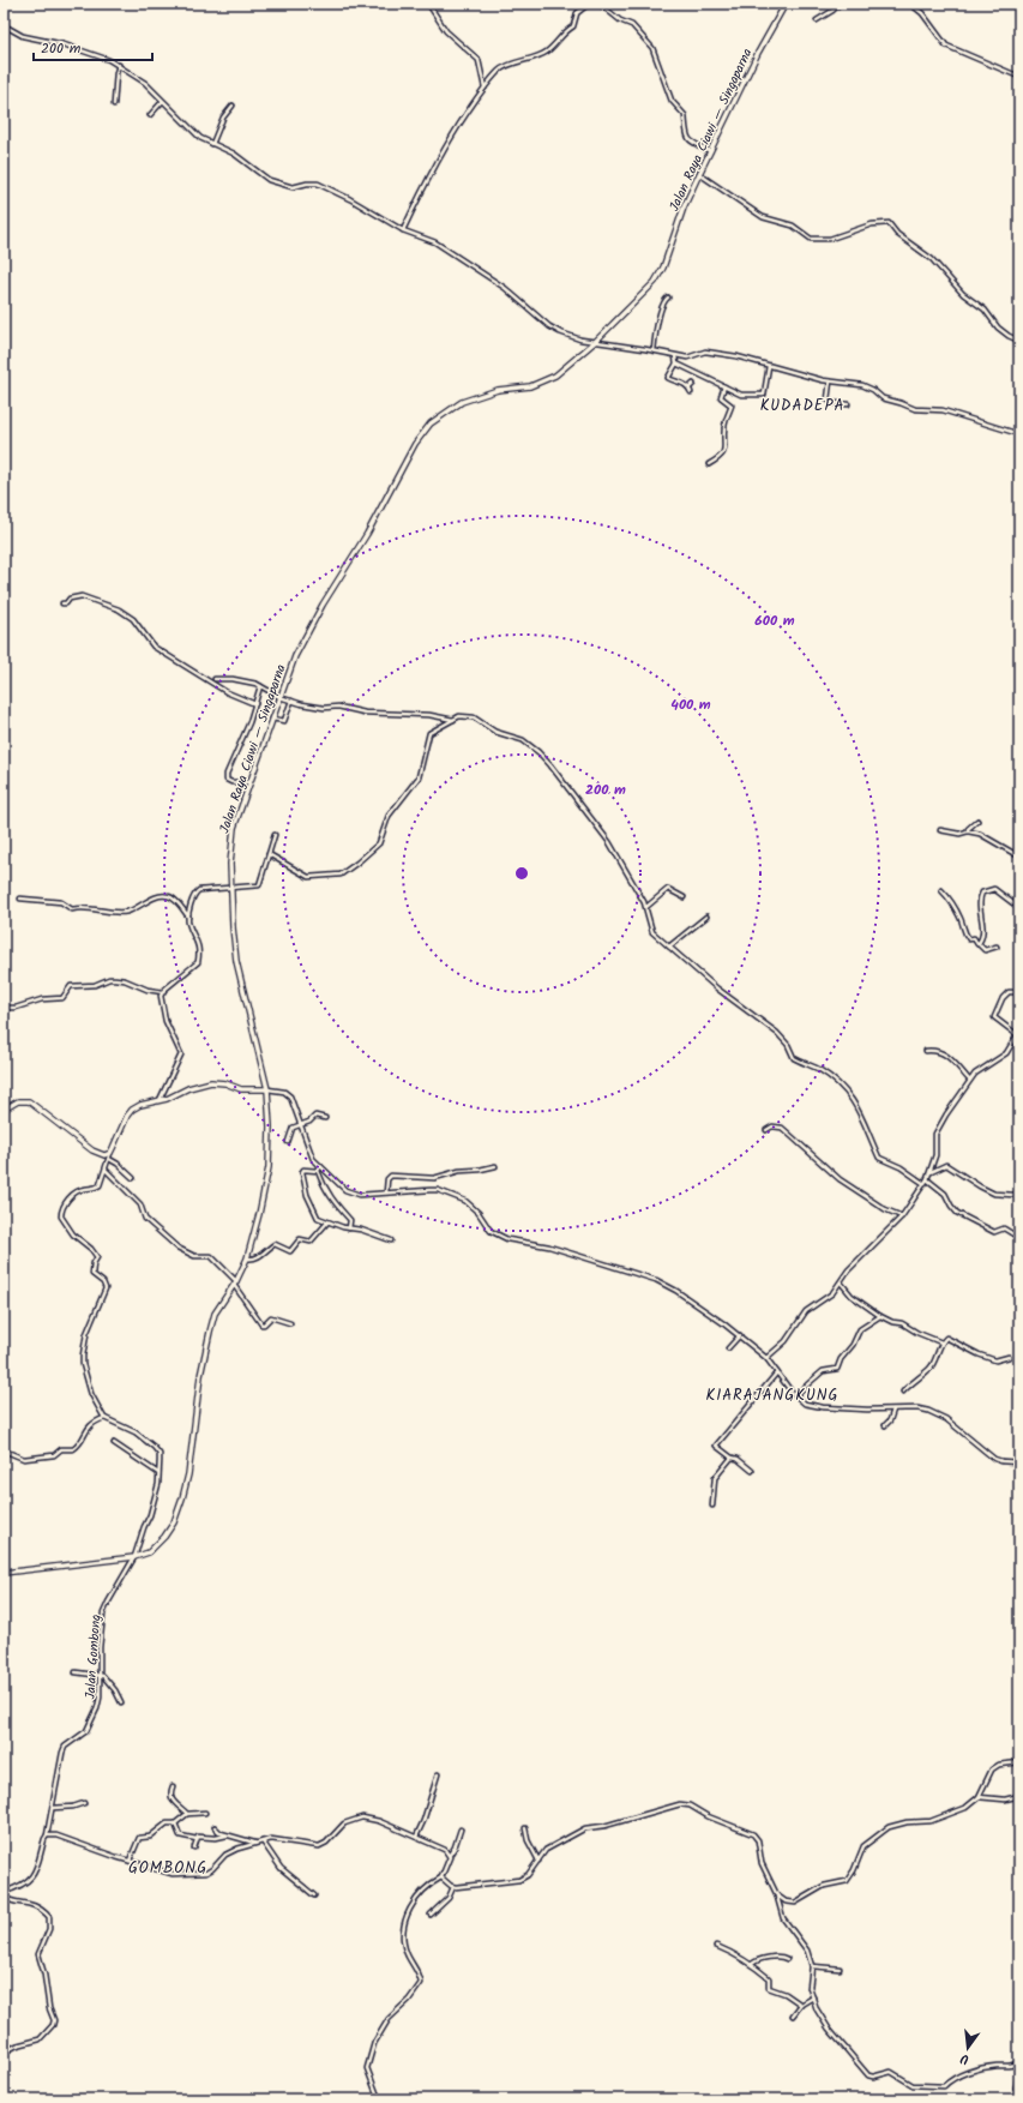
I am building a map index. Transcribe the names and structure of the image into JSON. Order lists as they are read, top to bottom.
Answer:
{
  "streets": {
    "main road": ["Jalan Raya Ciawi — Singaparna"],
    "street": ["Jalan Gombong"]
  },
  "crossings": [
    ["Jalan Raya Ciawi — Singaparna", "Jalan Gombong"]
  ],
  "districts": ["KUDADEPA", "KIARAJANGKUNG", "GOMBONG"],
  "scale_bar": "200 m",
  "north": "bottom",
  "rings": ["600 m", "400 m", "200 m"]
}
